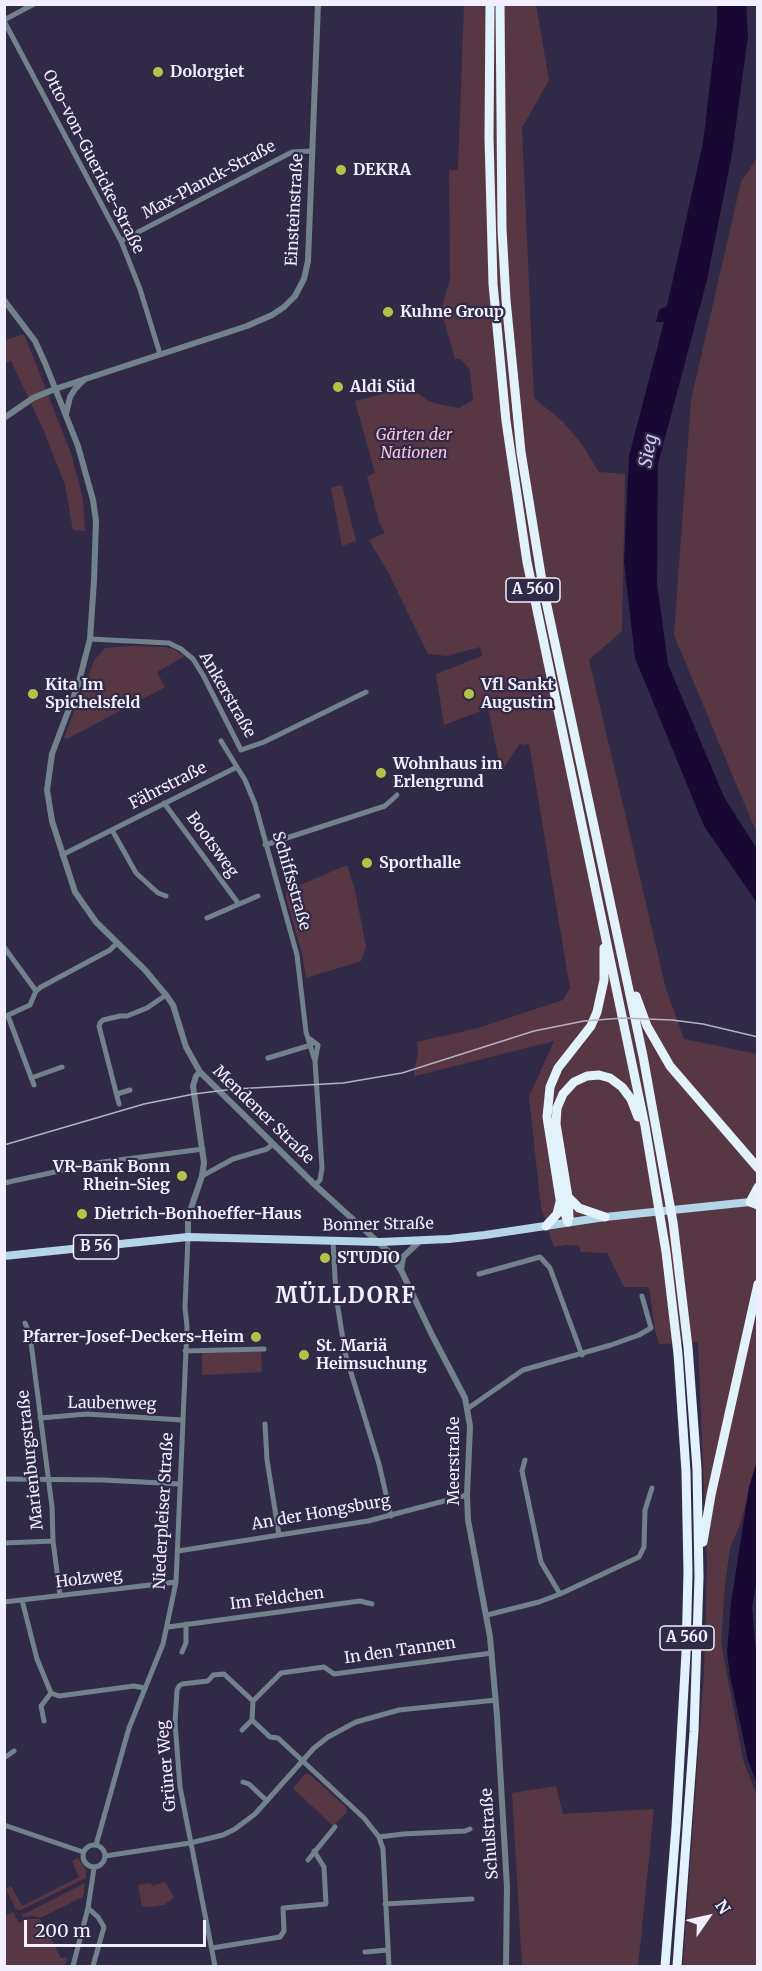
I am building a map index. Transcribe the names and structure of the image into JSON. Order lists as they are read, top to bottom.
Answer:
{
  "streets": {
    "highway": ["A 560"],
    "main road": ["Bonner Straße", "B 56"],
    "street": [
      "Otto-von-Guericke-Straße",
      "Max-Planck-Straße",
      "Einsteinstraße",
      "Ankerstraße",
      "Fährstraße",
      "Bootsweg",
      "Schiffsstraße",
      "Mendener Straße",
      "Laubenweg",
      "Marienburgstraße",
      "Meerstraße",
      "Niederpleiser Straße",
      "An der Hongsburg",
      "Holzweg",
      "Im Feldchen",
      "In den Tannen",
      "Grüner Weg",
      "Schulstraße"
    ]
  },
  "crossings": [
    ["Otto-von-Guericke-Straße", "Max-Planck-Straße"],
    ["Otto-von-Guericke-Straße", "Einsteinstraße"],
    ["Max-Planck-Straße", "Einsteinstraße"],
    ["Einsteinstraße", "Mendener Straße"],
    ["Ankerstraße", "Mendener Straße"],
    ["Fährstraße", "Bootsweg"],
    ["Fährstraße", "Schiffsstraße"],
    ["Fährstraße", "Mendener Straße"],
    ["Mendener Straße", "Bonner Straße"],
    ["Mendener Straße", "Meerstraße"],
    ["Bonner Straße", "Meerstraße"],
    ["Bonner Straße", "Niederpleiser Straße"],
    ["Laubenweg", "Marienburgstraße"],
    ["Laubenweg", "Niederpleiser Straße"],
    ["Marienburgstraße", "Holzweg"],
    ["Meerstraße", "An der Hongsburg"],
    ["Meerstraße", "In den Tannen"],
    ["Meerstraße", "Schulstraße"],
    ["Niederpleiser Straße", "An der Hongsburg"],
    ["Niederpleiser Straße", "Holzweg"],
    ["Niederpleiser Straße", "Im Feldchen"],
    ["In den Tannen", "Grüner Weg"]
  ],
  "districts": ["MÜLLDORF"],
  "water": ["Sieg"],
  "parks": ["Gärten der Nationen"],
  "places": [
    "Dolorgiet",
    "DEKRA",
    "Kuhne Group",
    "Aldi Süd",
    "Kita Im Spichelsfeld",
    "Vfl Sankt Augustin",
    "Wohnhaus im Erlengrund",
    "Sporthalle",
    "VR-Bank Bonn Rhein-Sieg",
    "Dietrich-Bonhoeffer-Haus",
    "STUDIO",
    "Pfarrer-Josef-Deckers-Heim",
    "St. Mariä Heimsuchung"
  ],
  "scale_bar": "200 m",
  "north": "top right"
}
